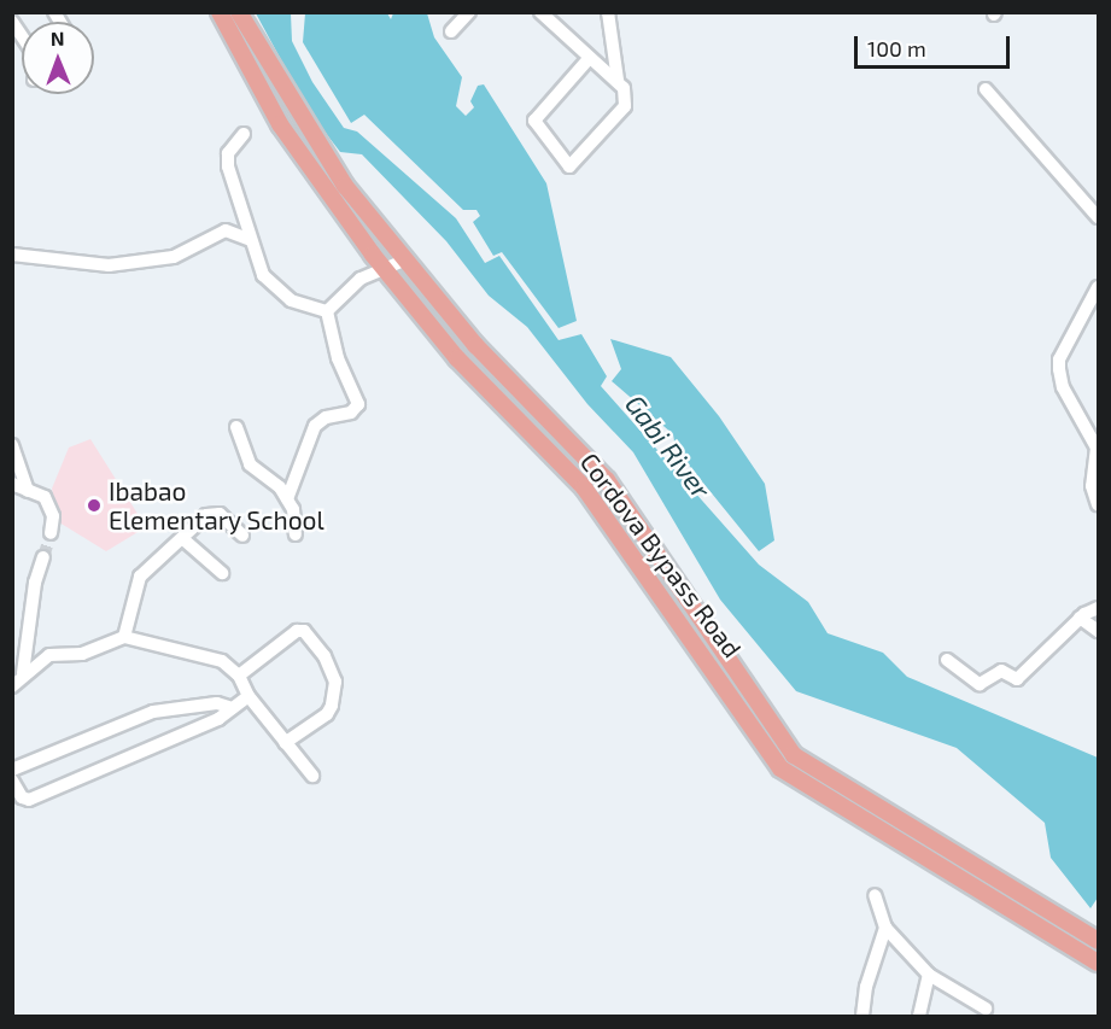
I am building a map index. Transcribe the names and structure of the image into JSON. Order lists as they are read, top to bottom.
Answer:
{
  "streets": {
    "main road": ["Cordova Bypass Road"]
  },
  "water": ["Gabi River"],
  "places": ["Ibabao Elementary School"],
  "scale_bar": "100 m",
  "north": "top"
}
